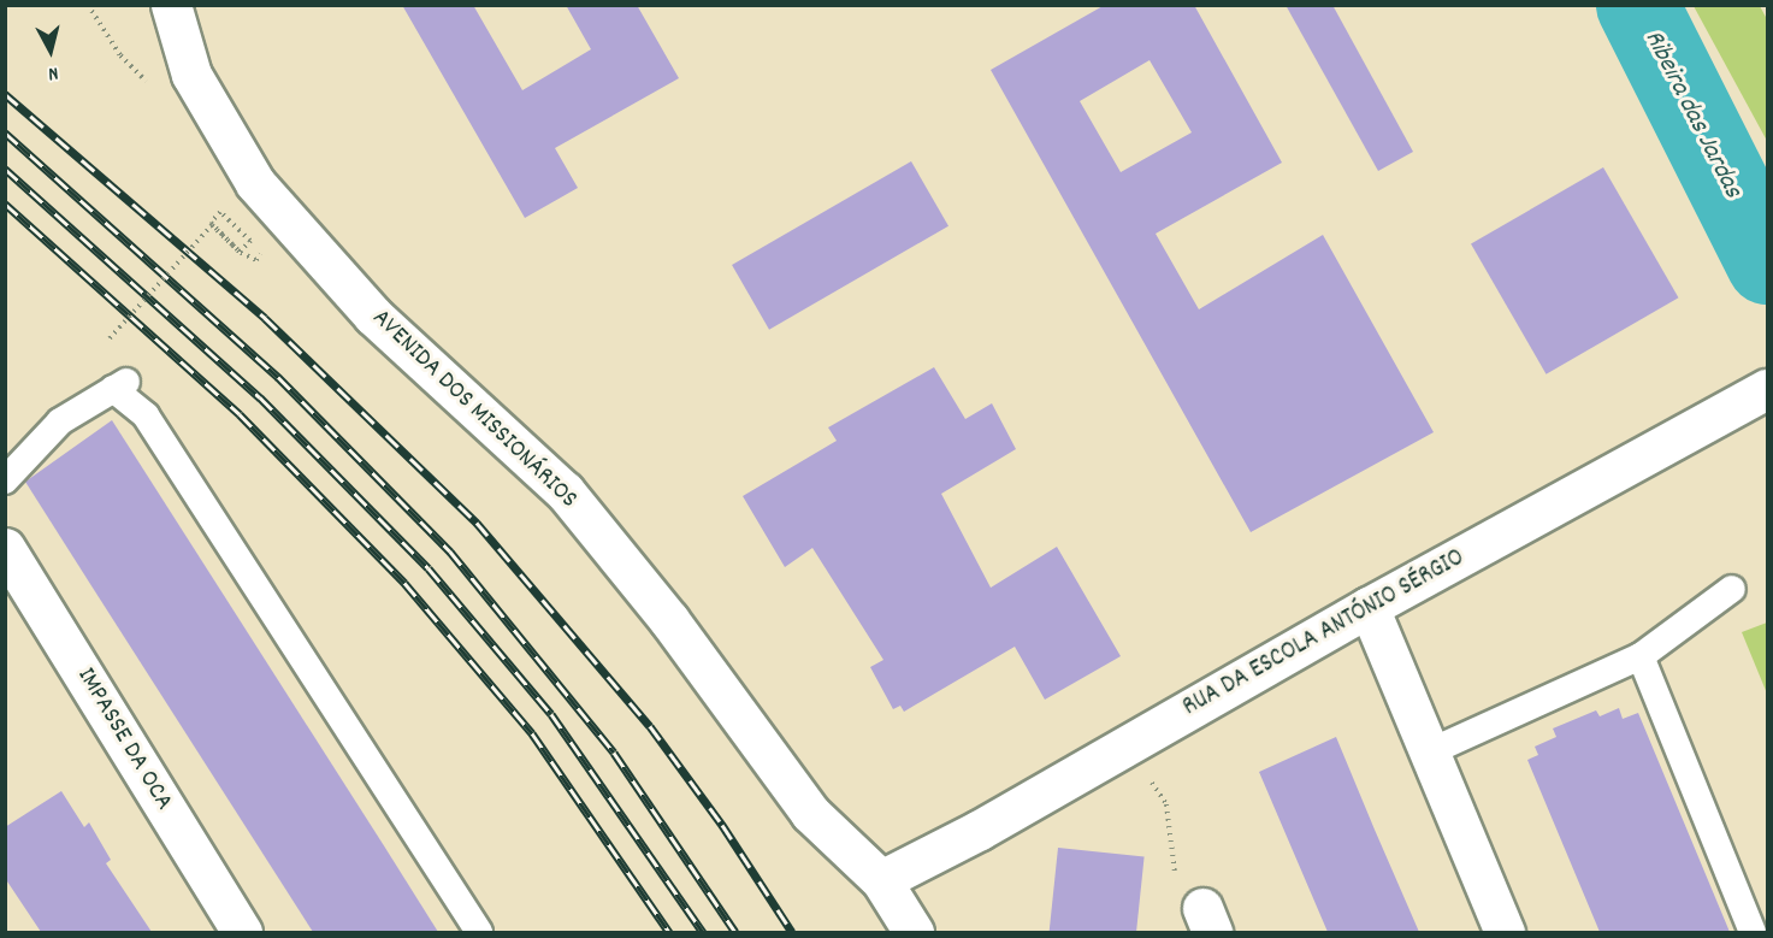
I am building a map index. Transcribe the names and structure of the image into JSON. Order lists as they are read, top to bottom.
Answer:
{
  "streets": {
    "street": ["AVENIDA DOS MISSIONÁRIOS", "RUA DA ESCOLA ANTÓNIO SÉRGIO", "IMPASSE DA OCA"]
  },
  "crossings": [
    ["AVENIDA DOS MISSIONÁRIOS", "RUA DA ESCOLA ANTÓNIO SÉRGIO"]
  ],
  "water": ["Ribeira das Jardas"],
  "north": "bottom"
}
